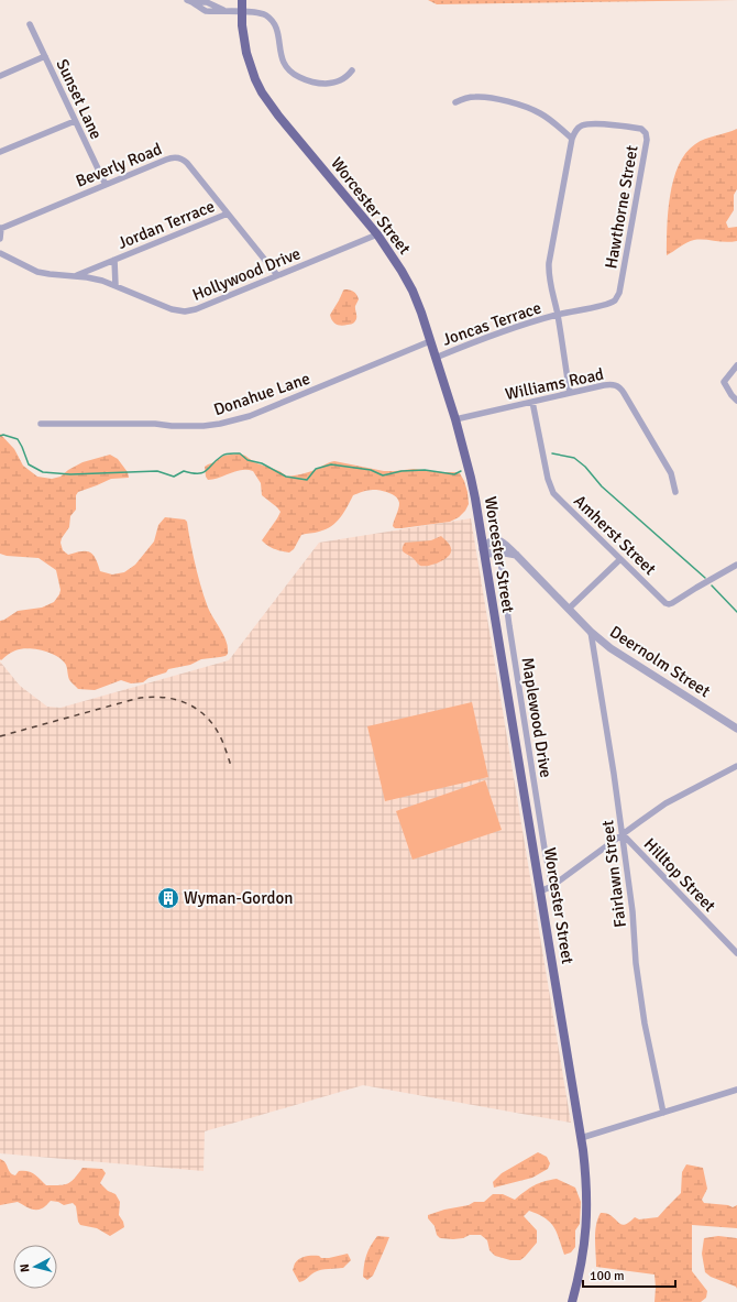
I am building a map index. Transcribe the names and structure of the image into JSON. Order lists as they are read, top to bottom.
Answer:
{
  "streets": {
    "main road": ["Worcester Street"],
    "street": [
      "Sunset Lane",
      "Beverly Road",
      "Hawthorne Street",
      "Jordan Terrace",
      "Hollywood Drive",
      "Joncas Terrace",
      "Williams Road",
      "Donahue Lane",
      "Amherst Street",
      "Deernolm Street",
      "Maplewood Drive",
      "Fairlawn Street",
      "Hilltop Street"
    ]
  },
  "crossings": [
    ["Sunset Lane", "Beverly Road"],
    ["Beverly Road", "Jordan Terrace"],
    ["Beverly Road", "Hollywood Drive"],
    ["Worcester Street", "Hollywood Drive"],
    ["Worcester Street", "Joncas Terrace"],
    ["Worcester Street", "Williams Road"],
    ["Worcester Street", "Donahue Lane"],
    ["Worcester Street", "Deernolm Street"],
    ["Hawthorne Street", "Joncas Terrace"],
    ["Jordan Terrace", "Hollywood Drive"],
    ["Williams Road", "Amherst Street"],
    ["Deernolm Street", "Fairlawn Street"],
    ["Fairlawn Street", "Hilltop Street"]
  ],
  "places": {
    "building": ["Wyman-Gordon"]
  },
  "scale_bar": "100 m",
  "north": "left"
}
